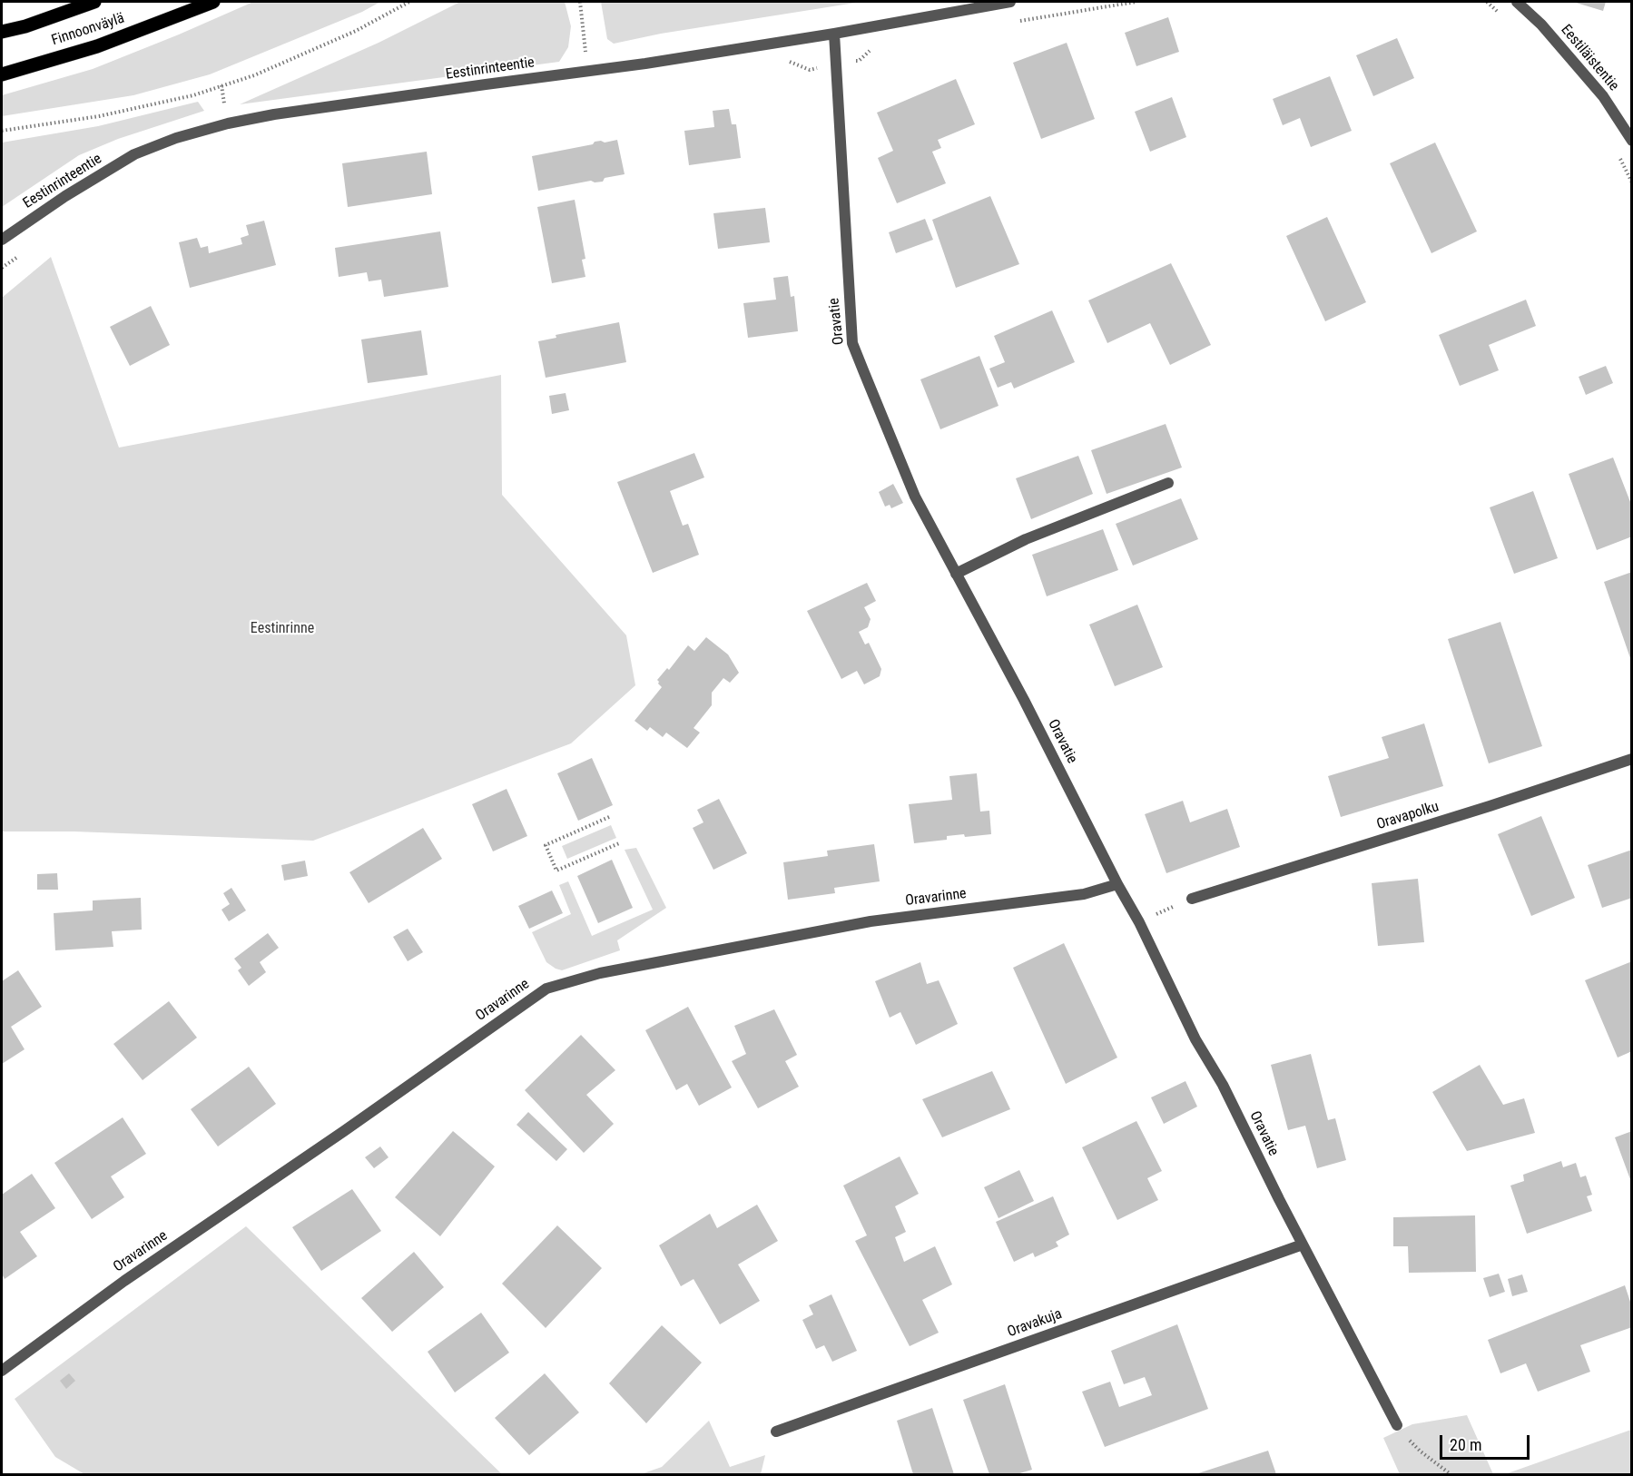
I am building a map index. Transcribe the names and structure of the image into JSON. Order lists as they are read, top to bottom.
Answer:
{
  "streets": {
    "main road": ["Finnoonväylä"],
    "street": [
      "Eestiläistentie",
      "Eestinrinteentie",
      "Oravatie",
      "Oravapolku",
      "Oravarinne",
      "Oravakuja"
    ]
  },
  "crossings": [
    ["Eestinrinteentie", "Oravatie"],
    ["Oravatie", "Oravarinne"],
    ["Oravatie", "Oravakuja"]
  ],
  "parks": ["Eestinrinne"],
  "scale_bar": "20 m"
}
